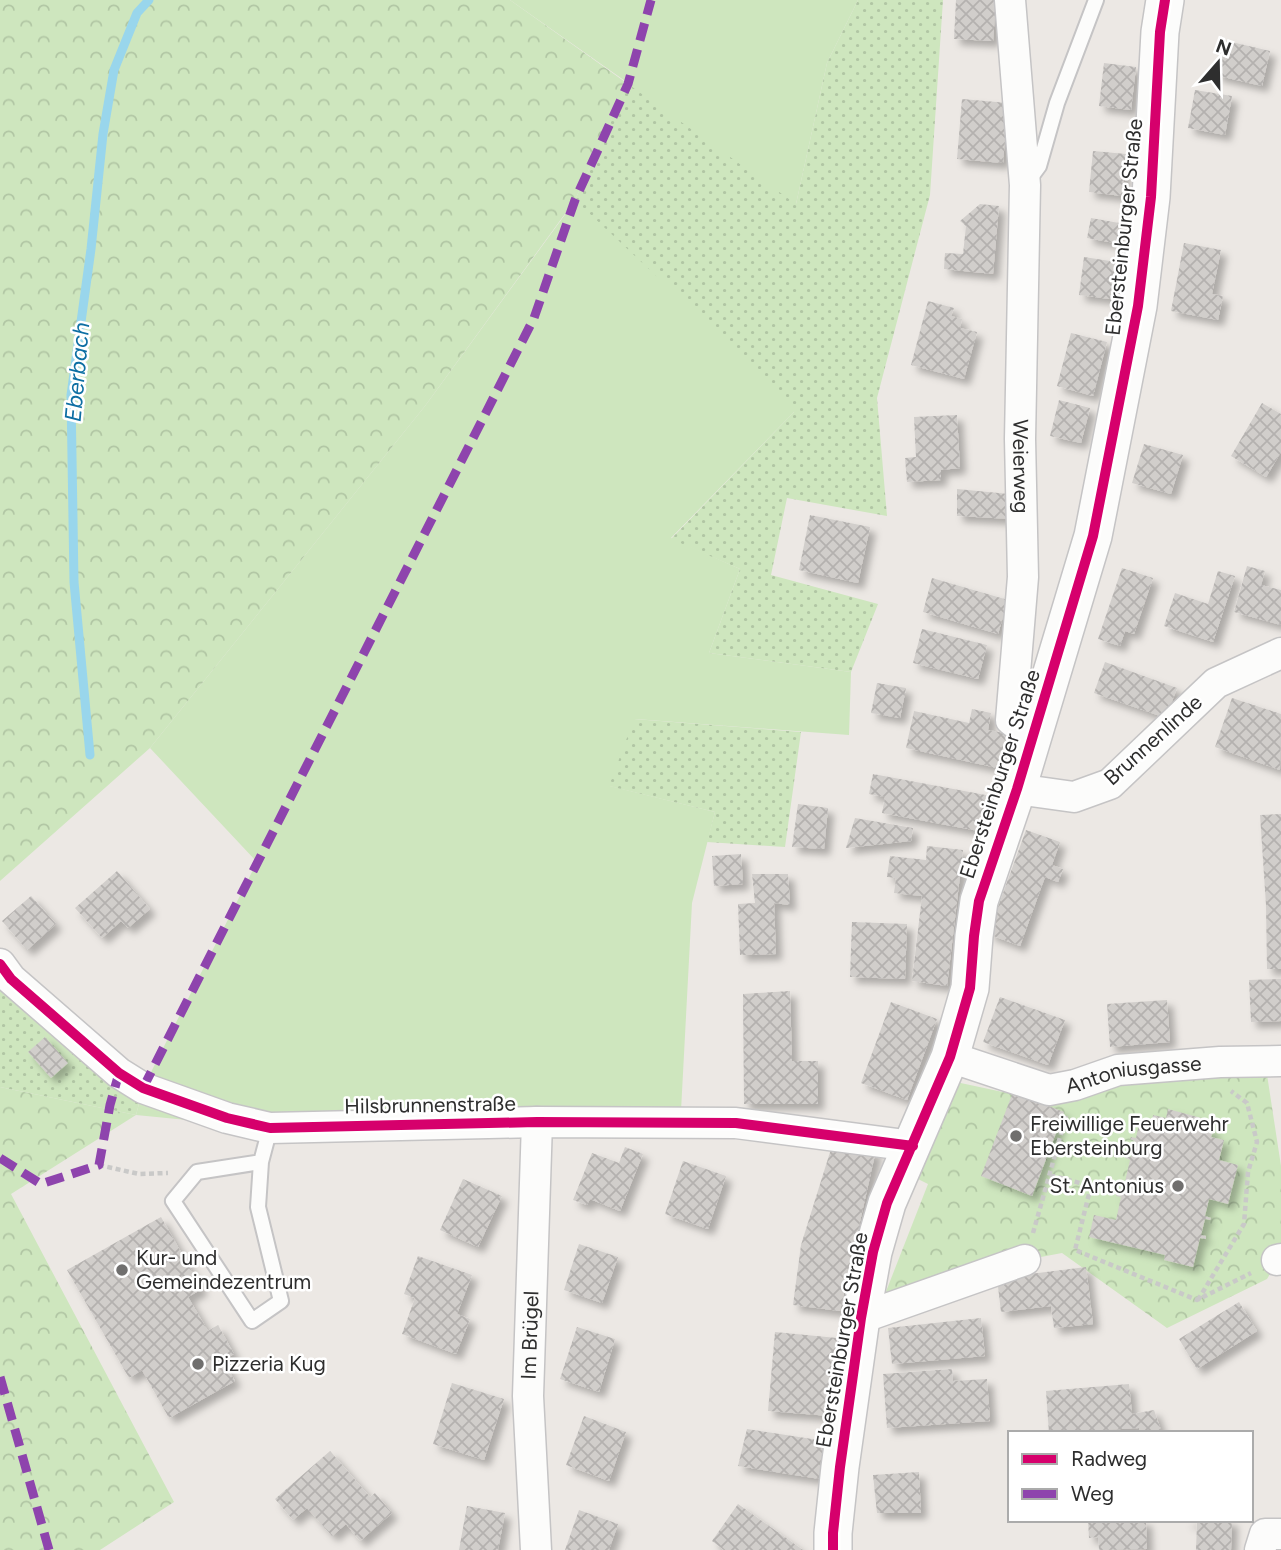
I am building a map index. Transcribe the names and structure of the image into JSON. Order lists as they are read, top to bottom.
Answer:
{
  "streets": {
    "street": [
      "Ebersteinburger Straße",
      "Weierweg",
      "Brunnenlinde",
      "Antoniusgasse",
      "Hilsbrunnenstraße",
      "Im Brügel"
    ]
  },
  "crossings": [
    ["Ebersteinburger Straße", "Weierweg"],
    ["Ebersteinburger Straße", "Brunnenlinde"],
    ["Ebersteinburger Straße", "Antoniusgasse"],
    ["Ebersteinburger Straße", "Hilsbrunnenstraße"],
    ["Hilsbrunnenstraße", "Im Brügel"]
  ],
  "water": ["Eberbach"],
  "places": [
    "Freiwillige Feuerwehr Ebersteinburg",
    "St. Antonius",
    "Kur- und Gemeindezentrum",
    "Pizzeria Kug"
  ],
  "legend": ["Radweg", "Weg"],
  "north": "top"
}
